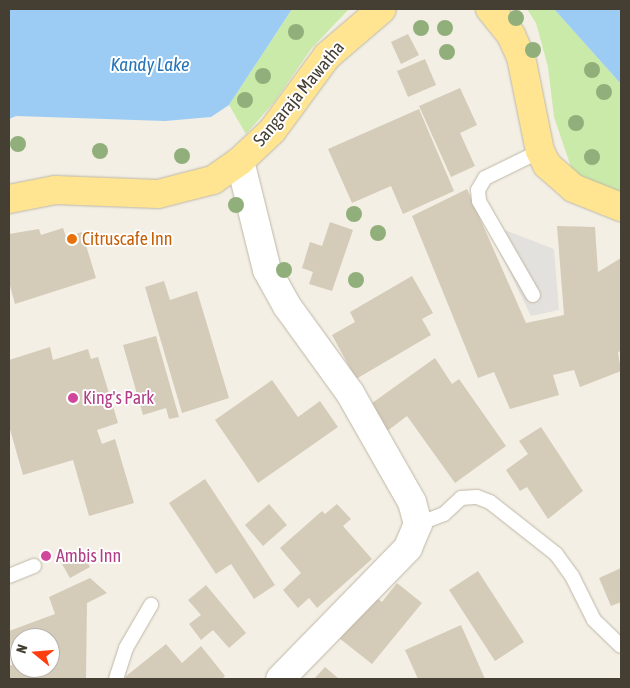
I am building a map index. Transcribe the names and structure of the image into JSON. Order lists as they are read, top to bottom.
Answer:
{
  "streets": {
    "main road": ["Sangaraja Mawatha"]
  },
  "water": ["Kandy Lake"],
  "places": ["Citruscafe Inn", "King's Park", "Ambis Inn"],
  "north": "left"
}
